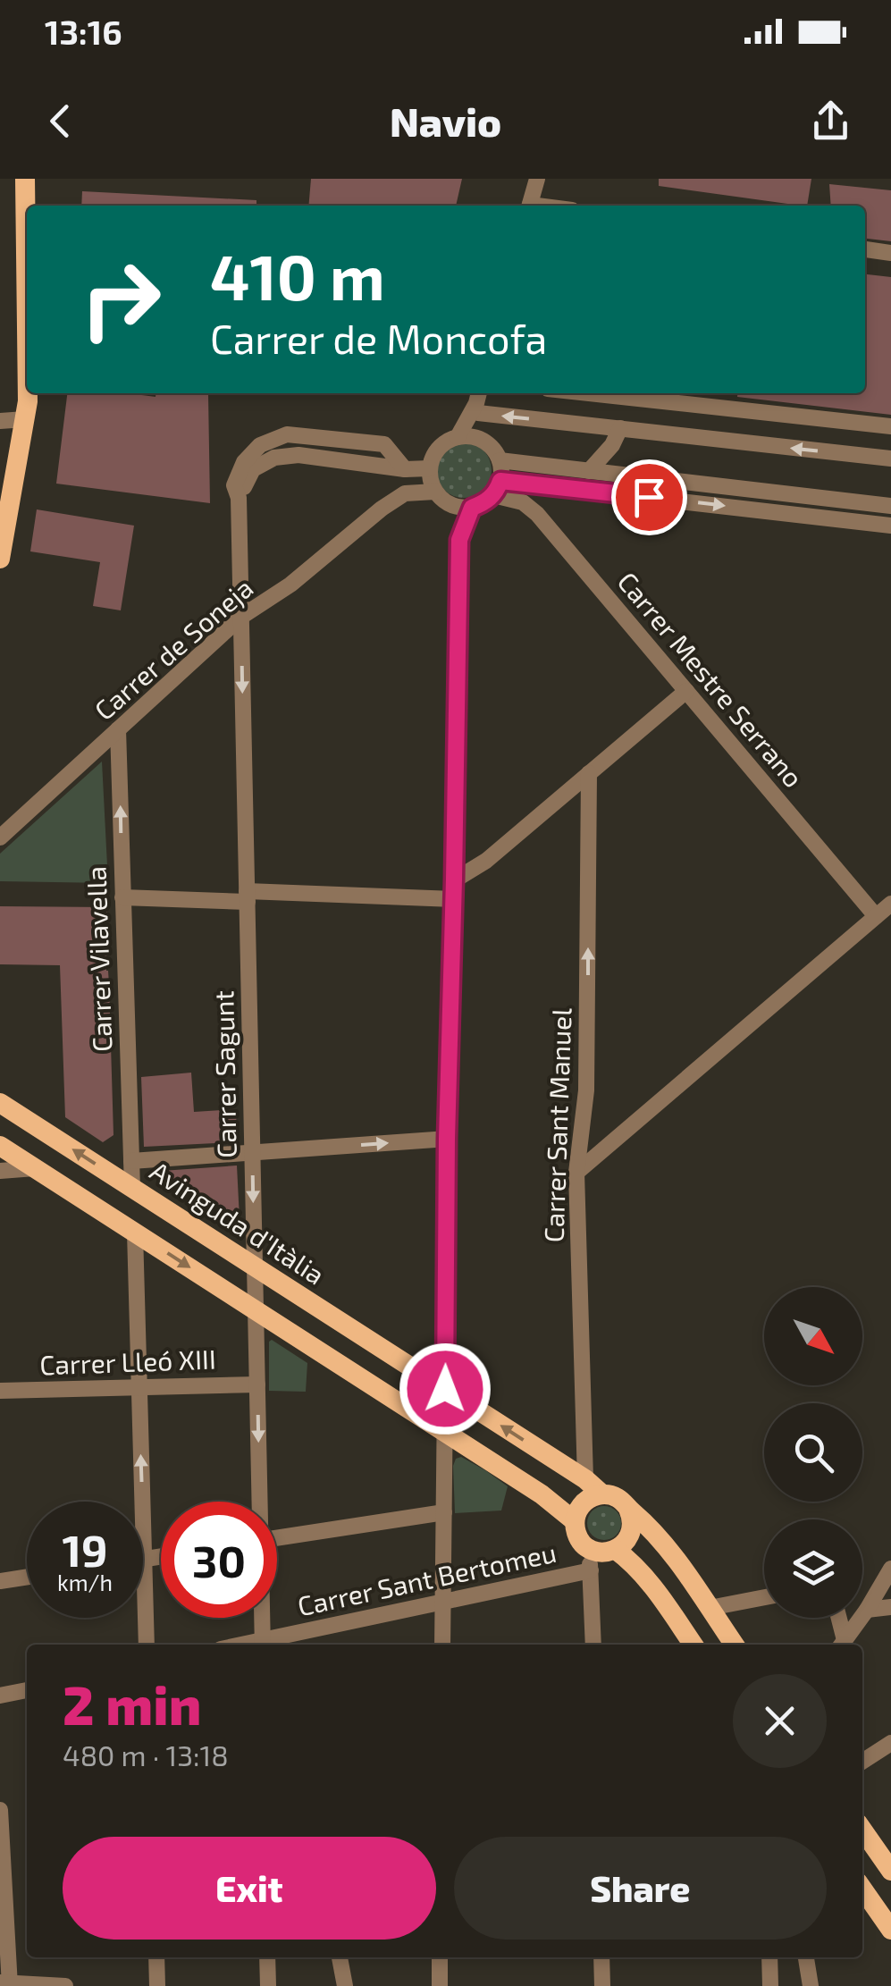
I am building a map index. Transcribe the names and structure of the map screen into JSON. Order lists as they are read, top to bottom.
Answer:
{
  "streets": {
    "main road": ["Avinguda d'Itàlia"],
    "street": [
      "Carrer de Soneja",
      "Carrer Mestre Serrano",
      "Carrer Vilavella",
      "Carrer Sagunt",
      "Carrer Sant Manuel",
      "Carrer Lleó XIII",
      "Carrer Sant Bertomeu"
    ]
  },
  "crossings": [
    ["Carrer de Soneja", "Carrer Mestre Serrano"],
    ["Carrer de Soneja", "Carrer Vilavella"],
    ["Carrer de Soneja", "Carrer Sagunt"],
    ["Carrer Mestre Serrano", "Carrer Sagunt"],
    ["Carrer Vilavella", "Avinguda d'Itàlia"],
    ["Carrer Sagunt", "Avinguda d'Itàlia"],
    ["Carrer Sagunt", "Carrer Lleó XIII"],
    ["Carrer Sagunt", "Carrer Sant Bertomeu"],
    ["Carrer Sant Manuel", "Avinguda d'Itàlia"]
  ],
  "one_way": ["Carrer Vilavella"],
  "north": "bottom right",
  "page": {
    "status": "13:16",
    "header": "Navio",
    "turn": ["410 m", "Carrer de Moncofa"],
    "speed": "19 km/h",
    "limit": "30",
    "heading": ["2 min", "480 m · 13:18"],
    "buttons": ["Exit", "Share"]
  }
}
